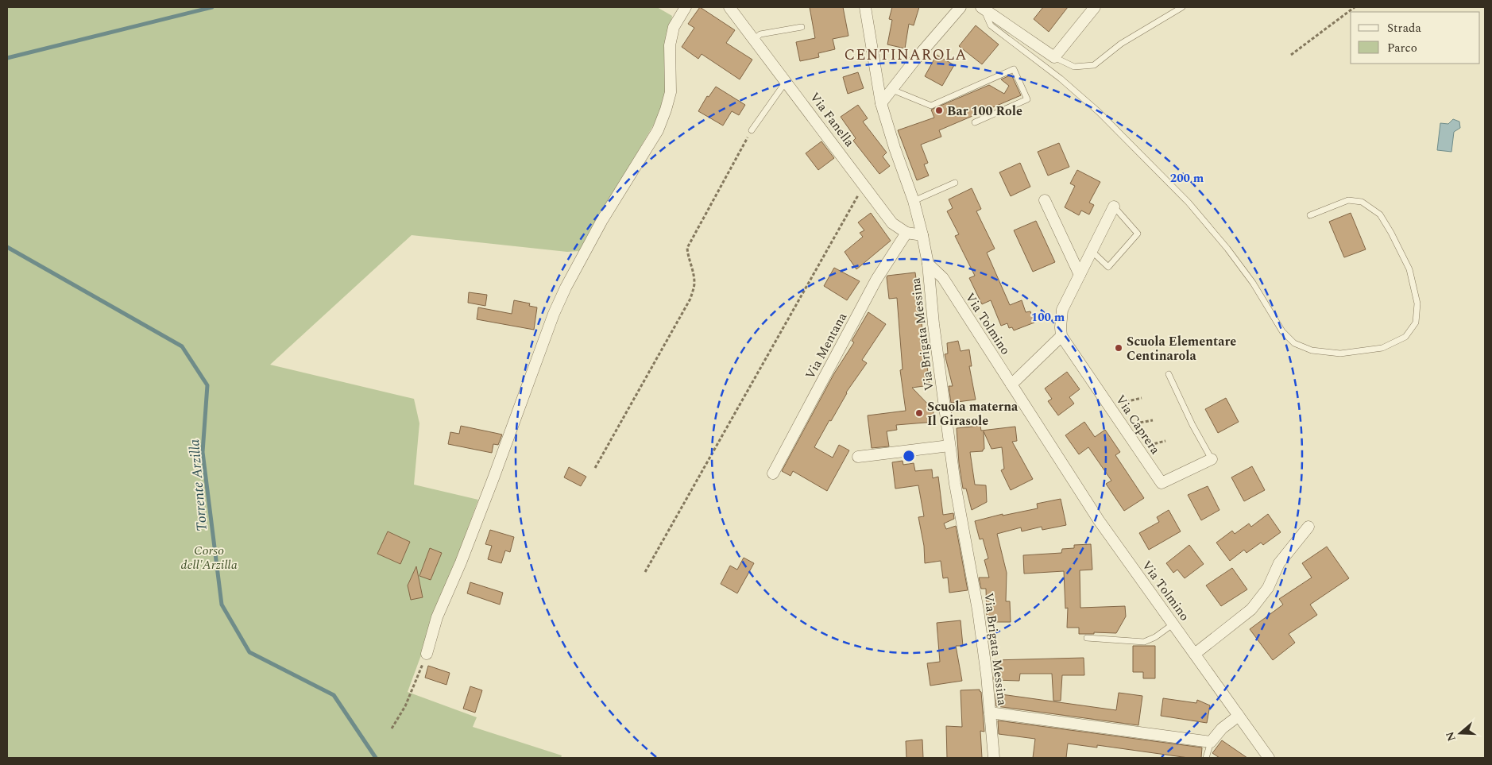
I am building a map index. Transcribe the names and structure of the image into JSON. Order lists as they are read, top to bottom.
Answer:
{
  "streets": {
    "street": [
      "Via Fanella",
      "Via Tolmino",
      "Via Brigata Messina",
      "Via Mentana",
      "Via Caprera"
    ]
  },
  "crossings": [
    ["Via Fanella", "Via Brigata Messina"],
    ["Via Fanella", "Via Mentana"],
    ["Via Tolmino", "Via Brigata Messina"]
  ],
  "districts": ["CENTINAROLA"],
  "water": ["Torrente Arzilla"],
  "parks": ["Corso dell'Arzilla"],
  "places": ["Bar 100 Role", "Scuola Elementare Centinarola", "Scuola materna Il Girasole"],
  "legend": ["Strada", "Parco"],
  "north": "left",
  "rings": ["200 m", "100 m"]
}
